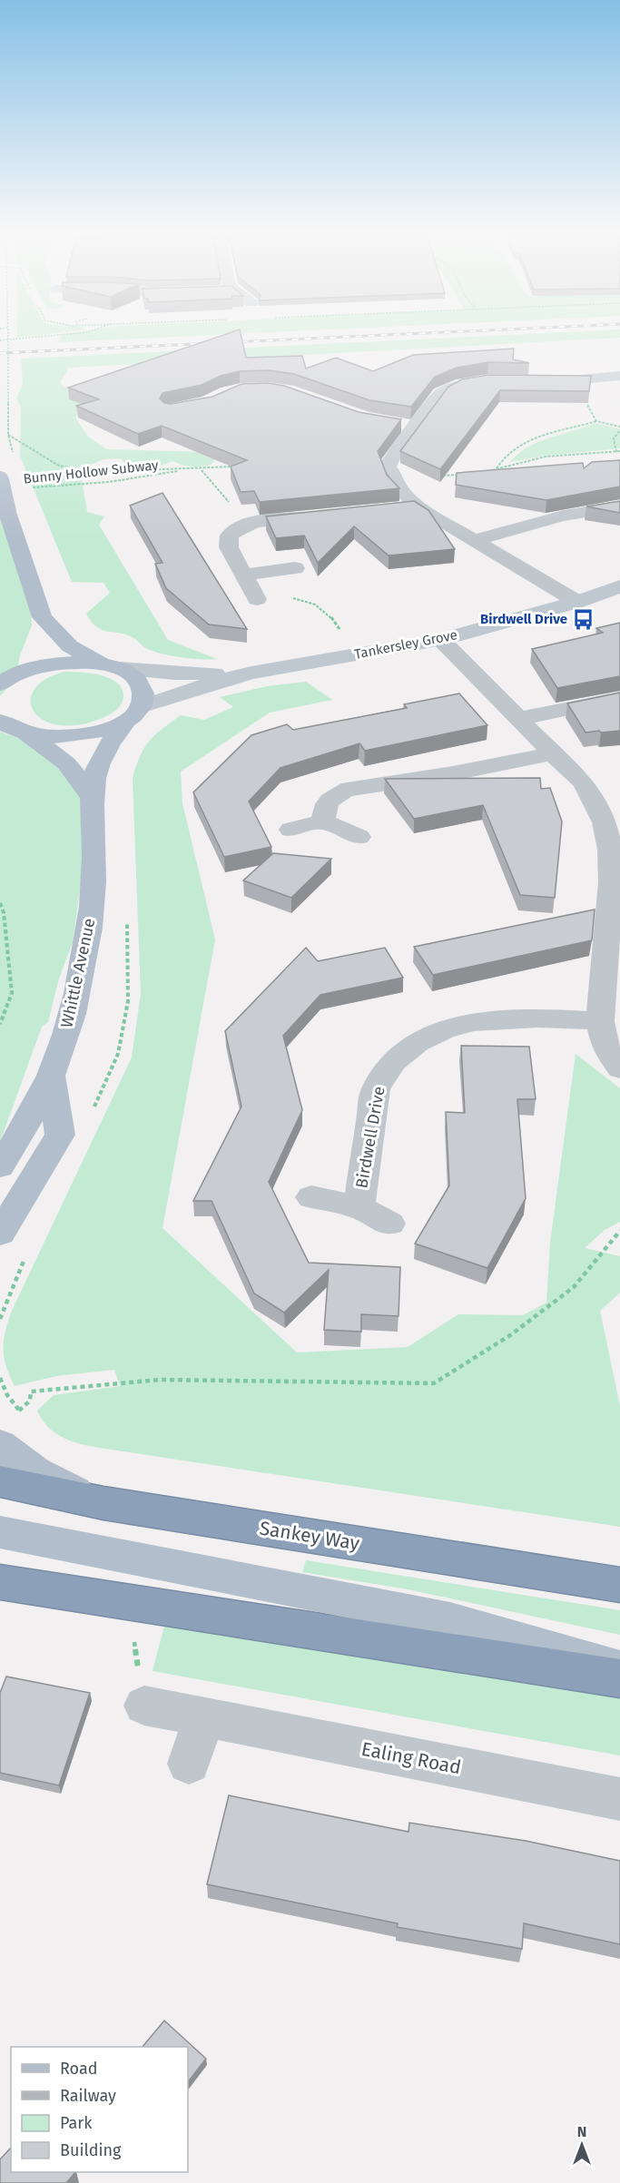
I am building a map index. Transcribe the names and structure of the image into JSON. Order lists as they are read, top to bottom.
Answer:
{
  "streets": {
    "highway": ["Sankey Way"],
    "main road": ["Whittle Avenue"],
    "street": ["Tankersley Grove", "Birdwell Drive", "Ealing Road"],
    "path": ["Bunny Hollow Subway"]
  },
  "crossings": [
    ["Tankersley Grove", "Whittle Avenue"]
  ],
  "places": {
    "bus stop": ["Birdwell Drive"]
  },
  "legend": [
    "Road",
    "Railway",
    "Park",
    "Building"
  ],
  "north": "top"
}
